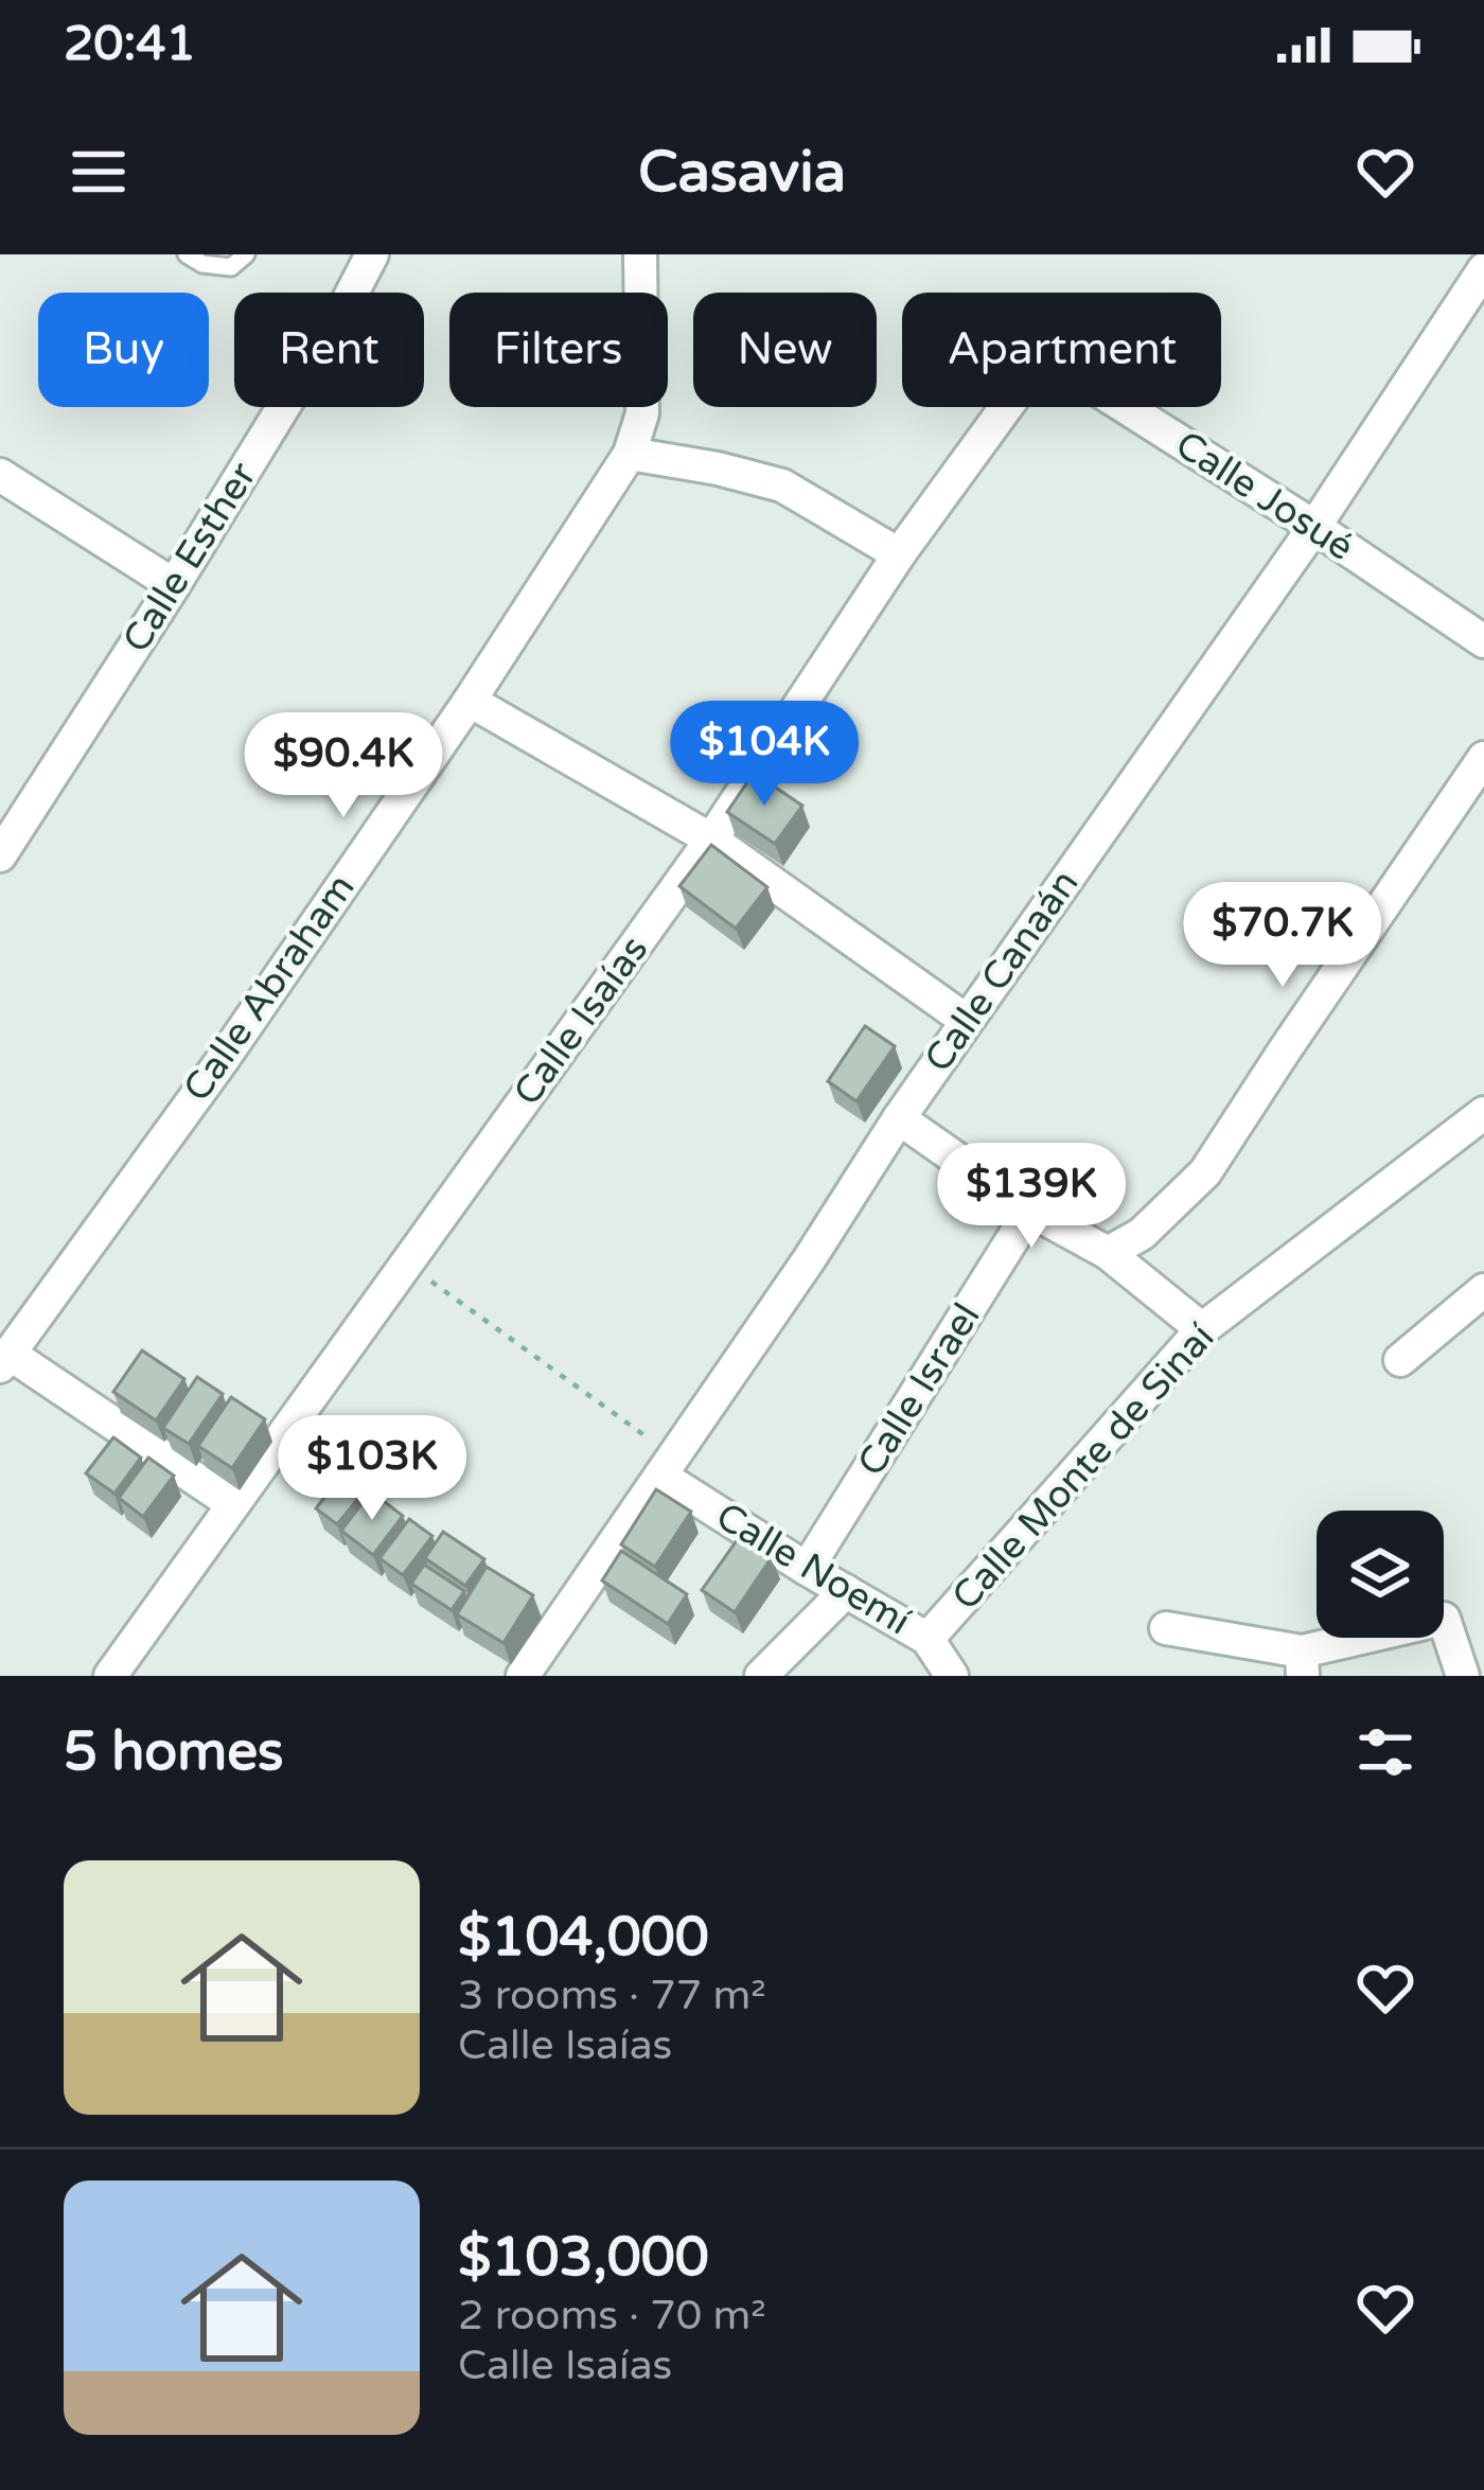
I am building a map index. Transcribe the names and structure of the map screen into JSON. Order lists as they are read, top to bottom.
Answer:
{
  "streets": {
    "street": [
      "Calle Josué",
      "Calle Esther",
      "Calle Canaán",
      "Calle Abraham",
      "Calle Isaías",
      "Calle Israel",
      "Calle Monte de Sinaí",
      "Calle Noemí"
    ]
  },
  "crossings": [
    ["Calle Josué", "Calle Canaán"],
    ["Calle Canaán", "Calle Noemí"],
    ["Calle Israel", "Calle Noemí"],
    ["Calle Monte de Sinaí", "Calle Noemí"]
  ],
  "page": {
    "status": "20:41",
    "header": "Casavia",
    "chip": [
      "Buy",
      "Rent",
      "Filters",
      "New",
      "Apartment"
    ],
    "price": [
      "$104K",
      "$90.4K",
      "$70.7K",
      "$139K",
      "$103K"
    ],
    "heading": "5 homes",
    "list": [
      {
        "name": "$104,000",
        "note": "3 rooms · 77 m² · Calle Isaías"
      },
      {
        "name": "$103,000",
        "note": "2 rooms · 70 m² · Calle Isaías"
      }
    ]
  }
}
